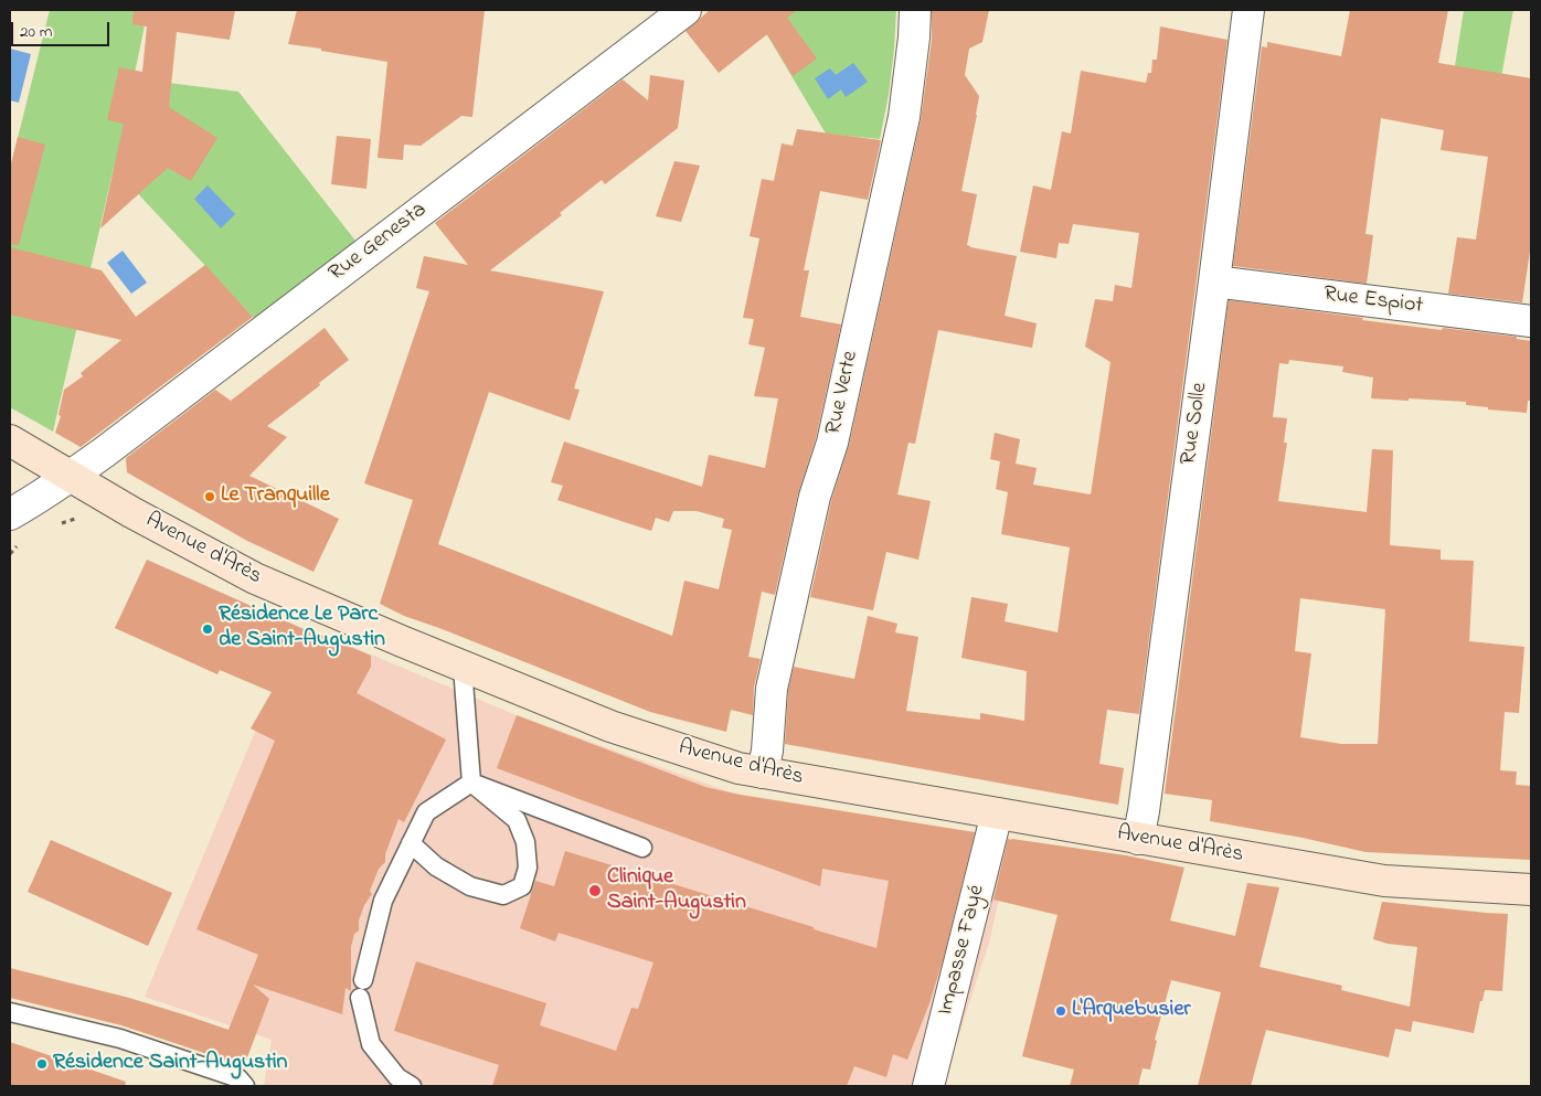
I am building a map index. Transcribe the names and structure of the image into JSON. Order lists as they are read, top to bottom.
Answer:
{
  "streets": {
    "main road": ["Avenue d'Arès"],
    "street": [
      "Rue Genesta",
      "Rue Espiot",
      "Rue Verte",
      "Rue Solle",
      "Impasse Fayé"
    ]
  },
  "crossings": [
    ["Rue Genesta", "Avenue d'Arès"],
    ["Rue Espiot", "Rue Solle"],
    ["Rue Verte", "Avenue d'Arès"],
    ["Rue Solle", "Avenue d'Arès"],
    ["Avenue d'Arès", "Impasse Fayé"]
  ],
  "places": [
    "Le Tranquille",
    "Résidence Le Parc de Saint-Augustin",
    "Clinique Saint-Augustin",
    "L'Arquebusier",
    "Résidence Saint-Augustin"
  ],
  "scale_bar": "20 m"
}
